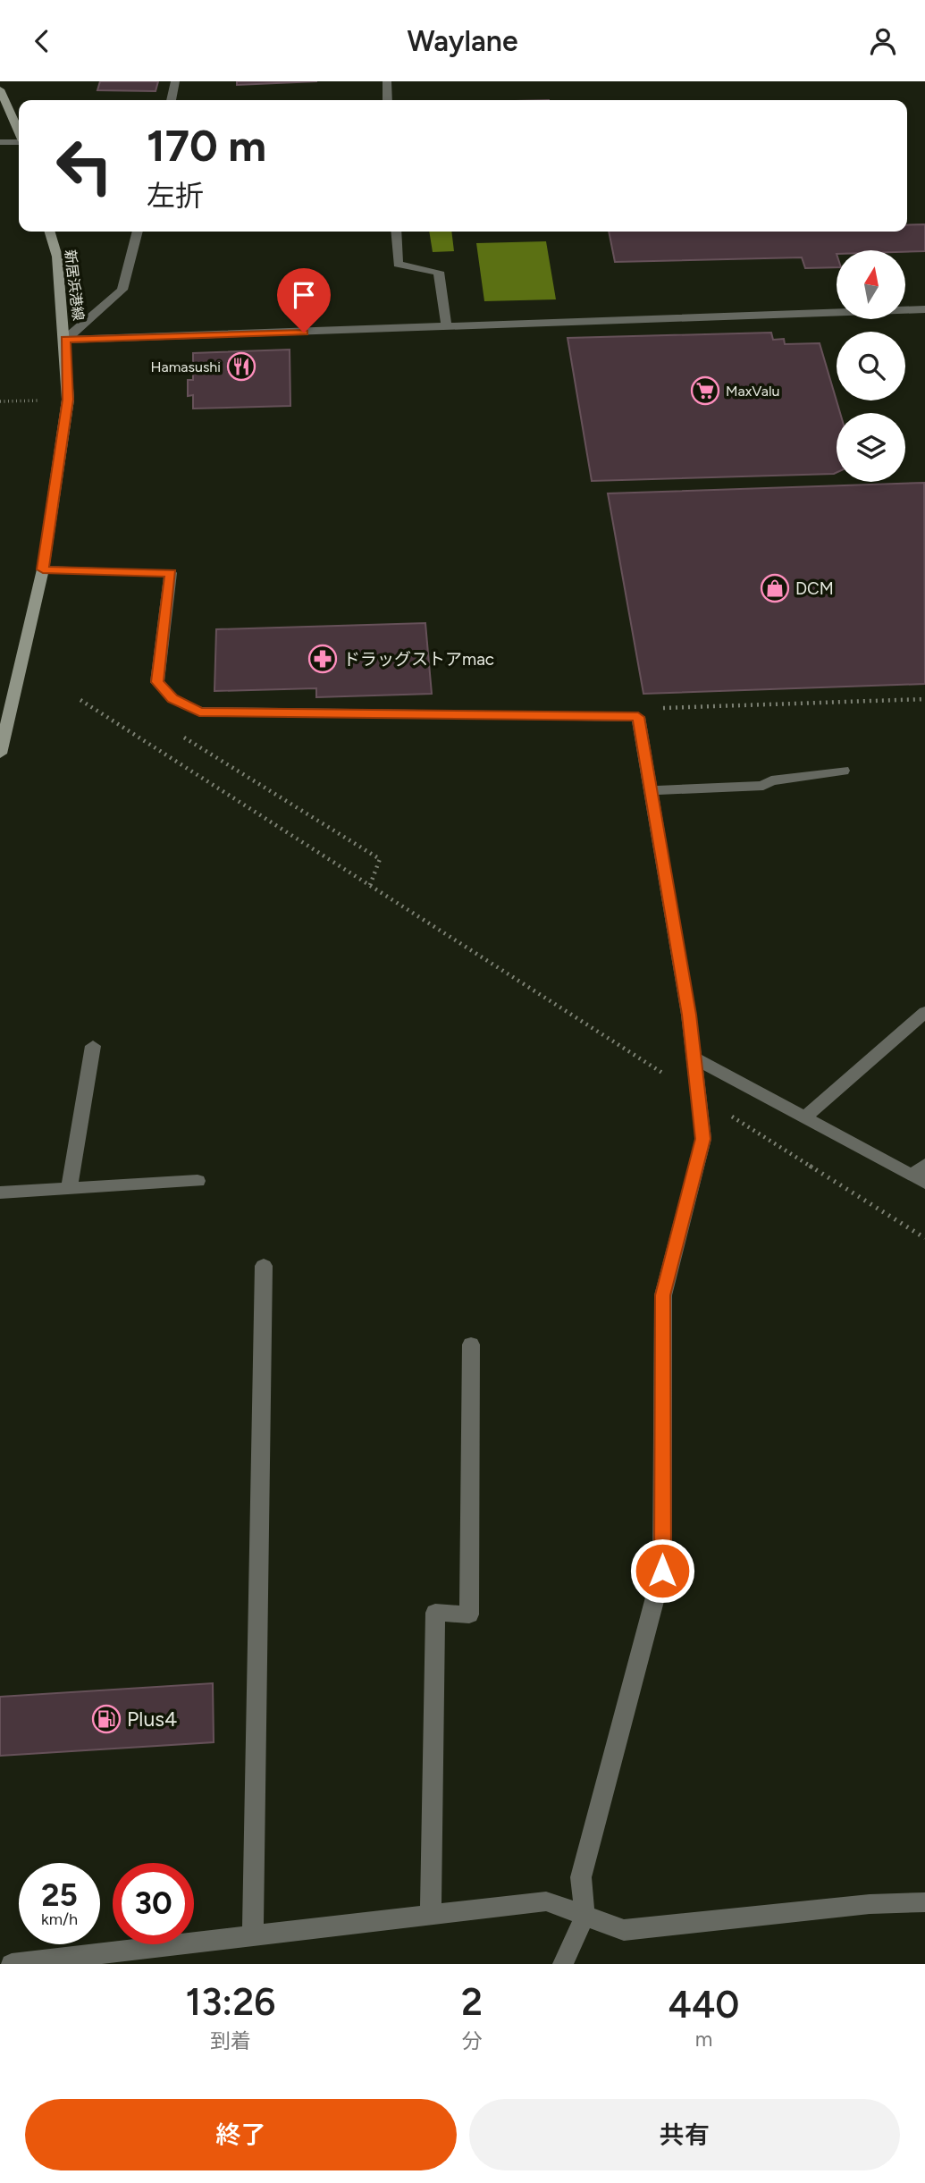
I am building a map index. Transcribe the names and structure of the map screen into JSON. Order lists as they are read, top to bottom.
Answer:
{
  "streets": {
    "main road": ["新居浜港線"]
  },
  "places": {
    "restaurant": ["Hamasushi"],
    "supermarket": ["MaxValu"],
    "shop": ["DCM"],
    "pharmacy": ["ドラッグストアmac"],
    "fuel station": ["Plus4"]
  },
  "north": "top",
  "page": {
    "header": "Waylane",
    "turn": ["170 m", "左折"],
    "speed": "25 km/h",
    "limit": "30",
    "eta": [
      "13:26",
      "到着",
      "2",
      "分",
      "440",
      "m"
    ],
    "buttons": ["終了", "共有"]
  }
}
